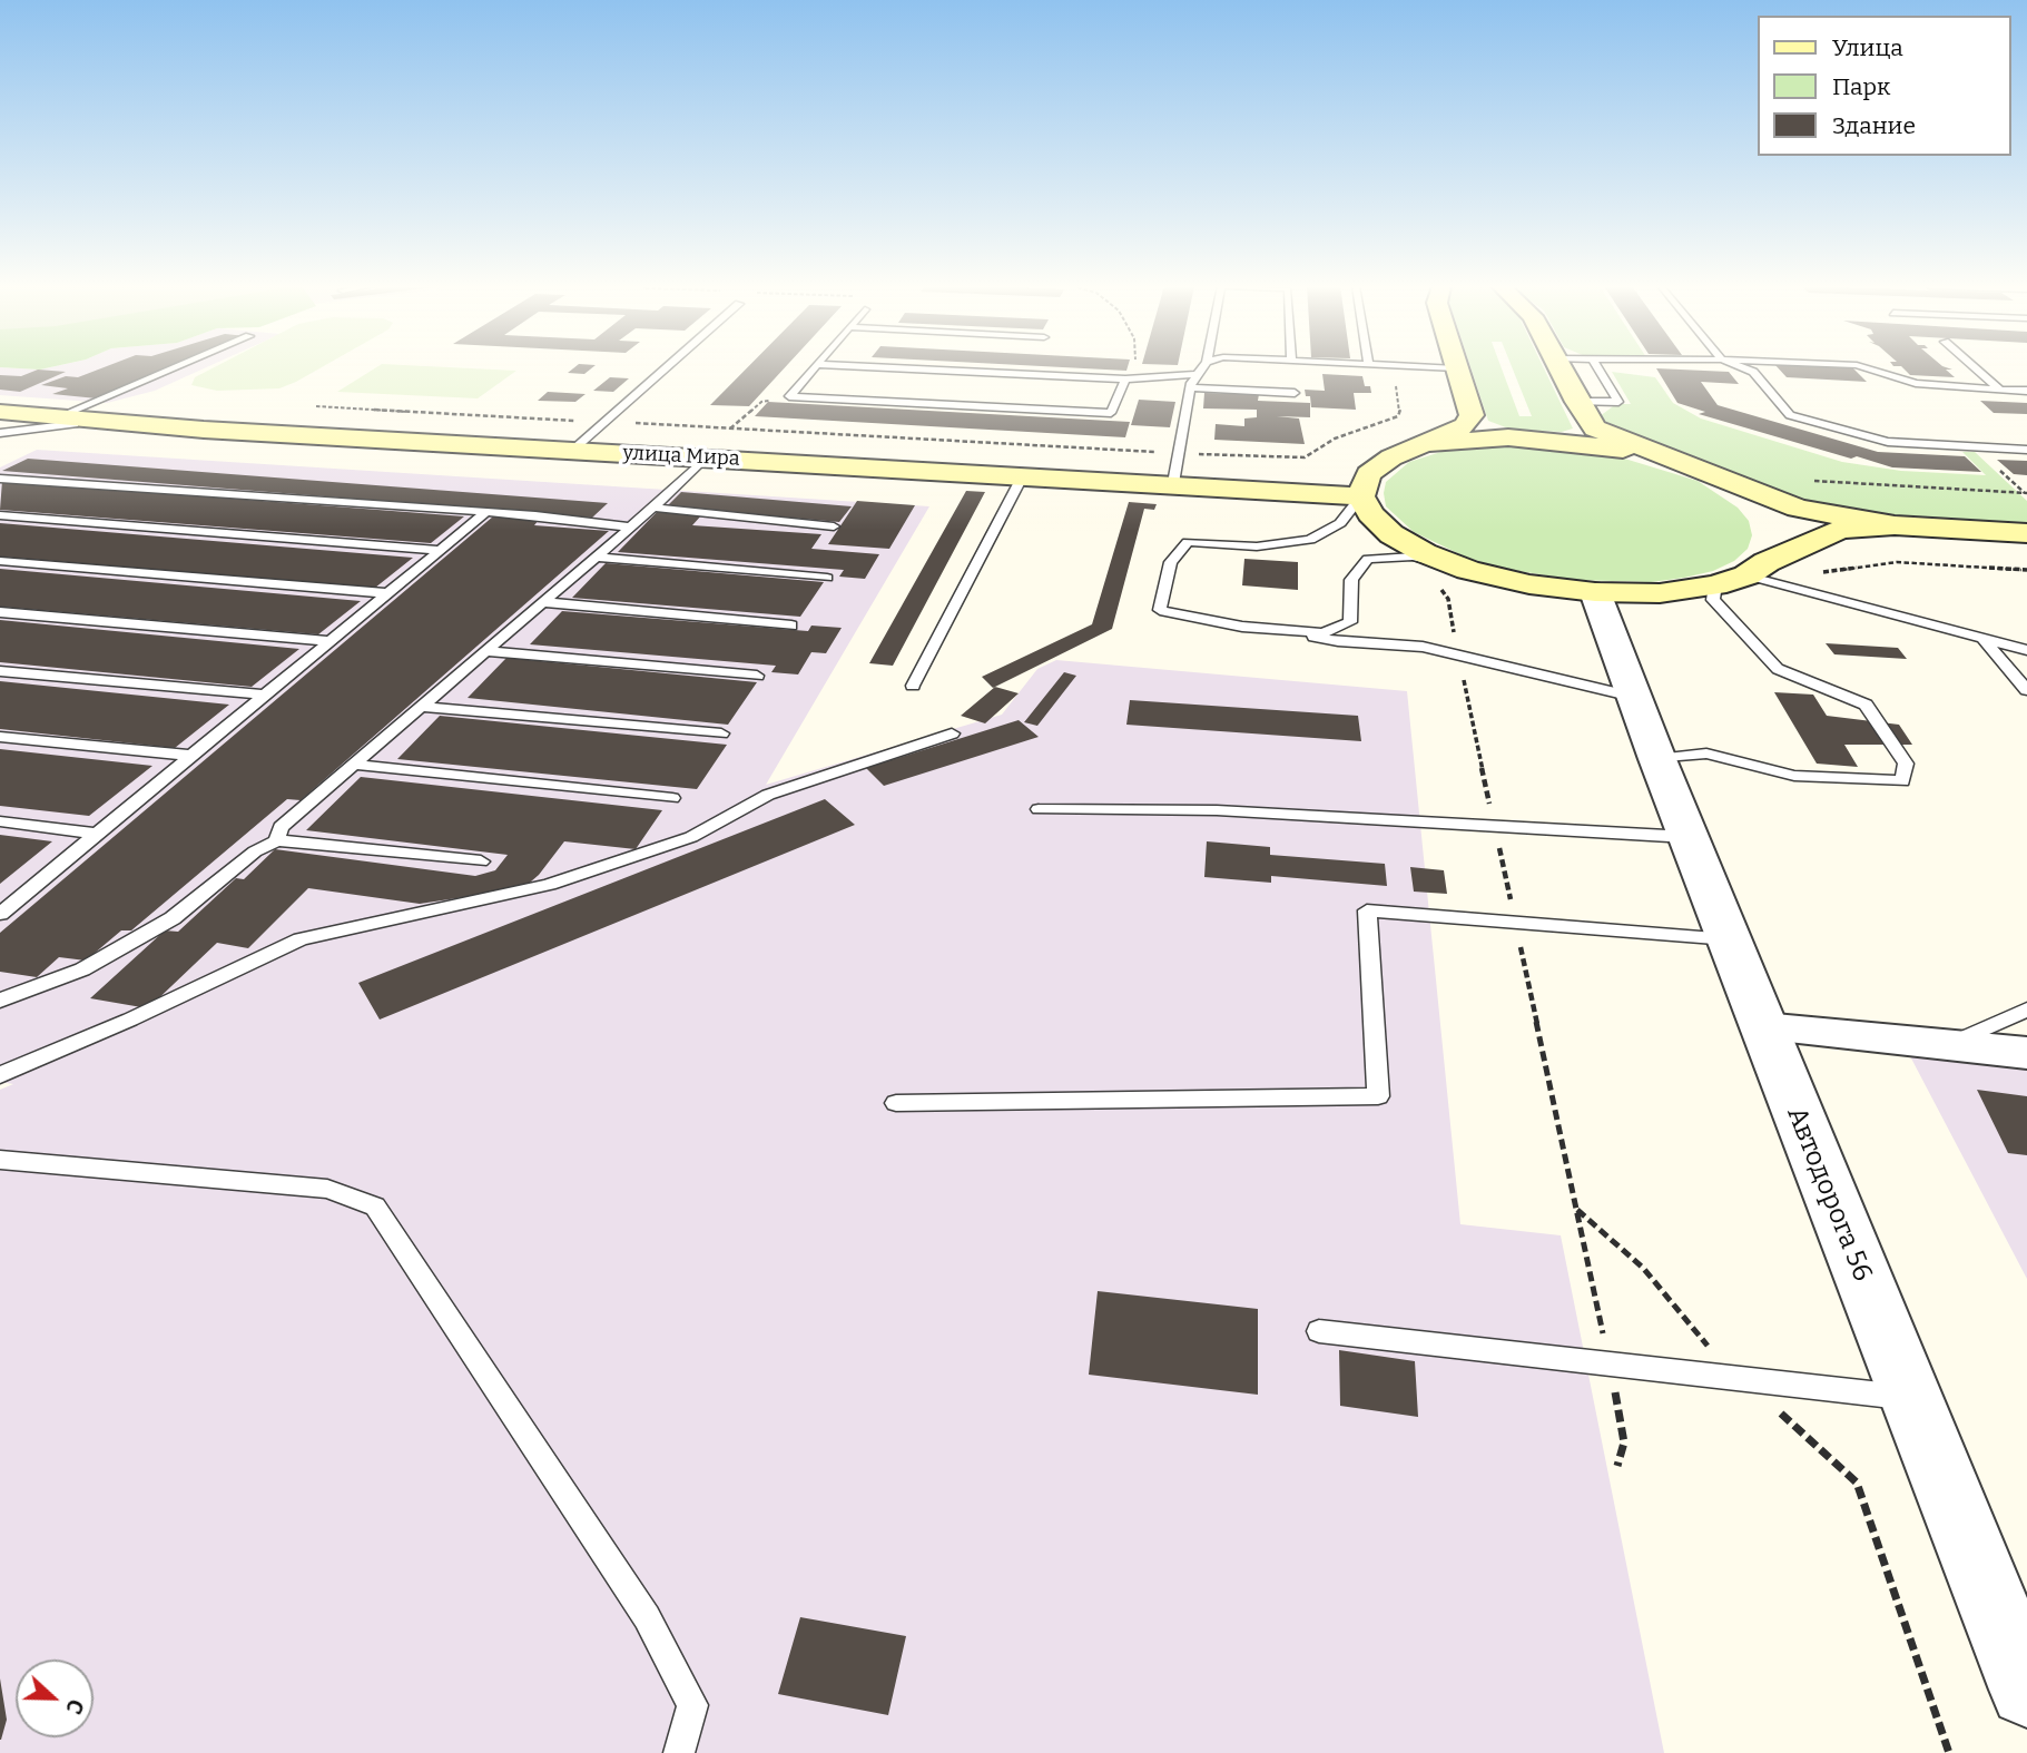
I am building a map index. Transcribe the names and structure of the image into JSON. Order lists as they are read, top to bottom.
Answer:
{
  "streets": {
    "main road": ["улица Мира"],
    "street": ["Автодорога 56"]
  },
  "legend": ["Улица", "Парк", "Здание"],
  "north": "right"
}
